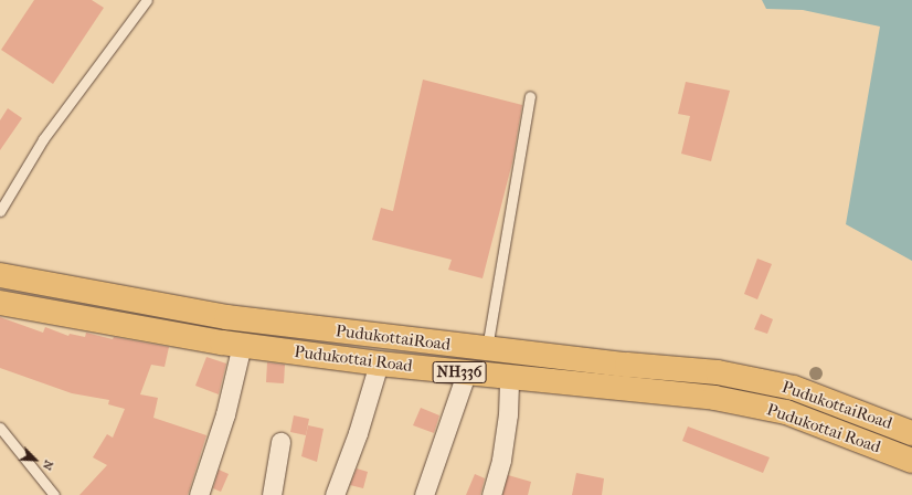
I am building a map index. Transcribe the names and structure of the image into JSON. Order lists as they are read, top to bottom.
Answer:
{
  "streets": {
    "highway": ["PudukottaiRoad", "Pudukottai Road", "NH336"]
  },
  "north": "bottom right"
}
